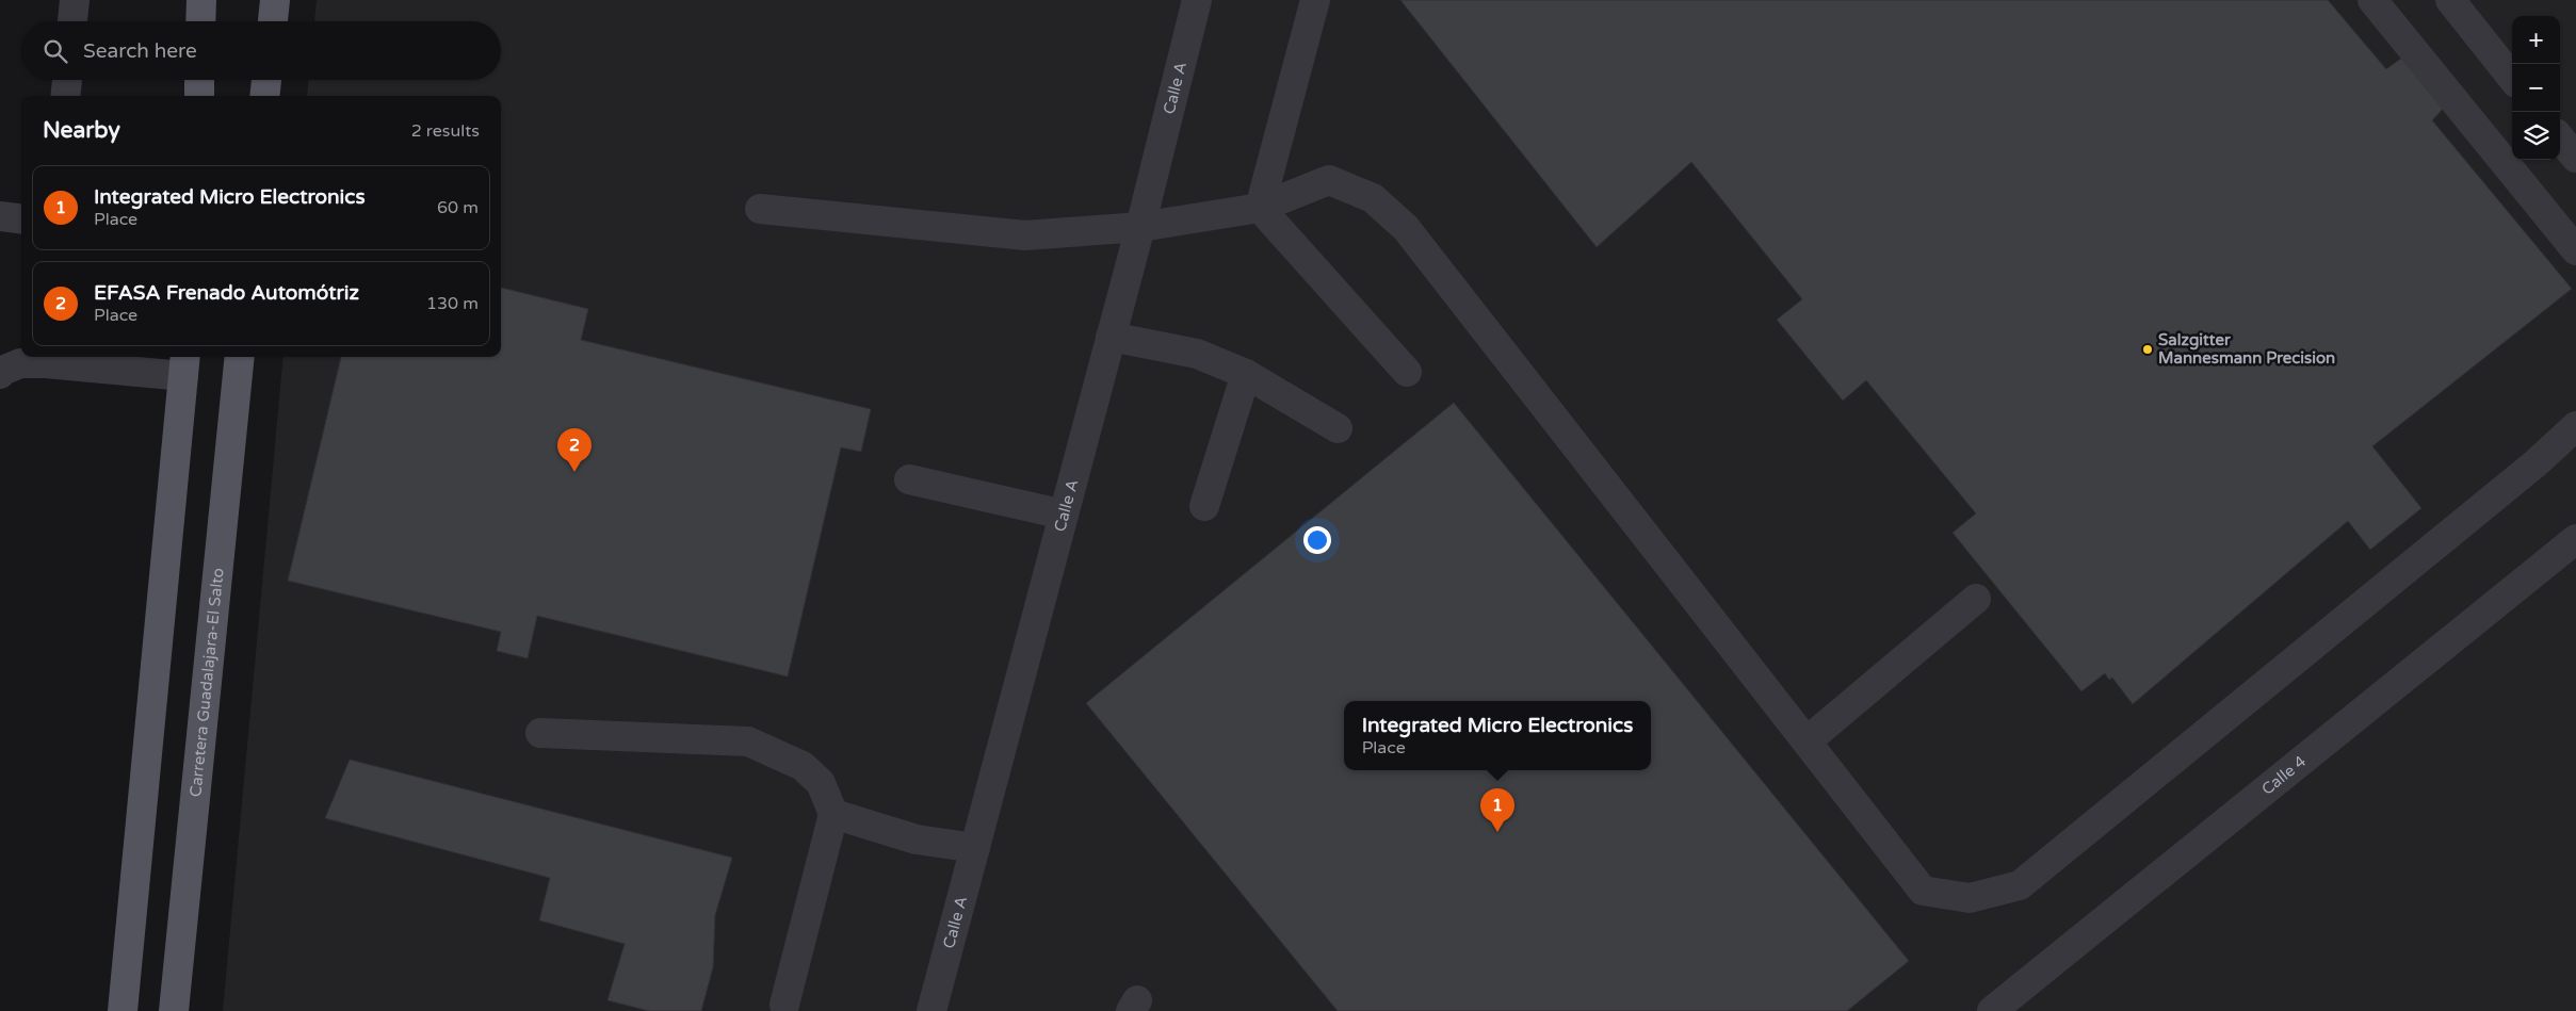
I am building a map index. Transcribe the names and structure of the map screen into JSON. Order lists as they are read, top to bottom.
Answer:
{
  "streets": {
    "main road": ["Carretera Guadalajara-El Salto"],
    "street": ["Calle A", "Calle 4"]
  },
  "places": ["Salzgitter Mannesmann Precision"],
  "page": {
    "map_buttons": ["+", "−"],
    "search": "Search here",
    "heading": ["Nearby", "2 results"],
    "list": [
      {
        "mark": "1",
        "name": "Integrated Micro Electronics",
        "note": "Place",
        "value": "60 m"
      },
      {
        "mark": "2",
        "name": "EFASA Frenado Automótriz",
        "note": "Place",
        "value": "130 m"
      }
    ],
    "pins": ["2", "1"],
    "popup": ["Integrated Micro Electronics", "Place"]
  }
}
